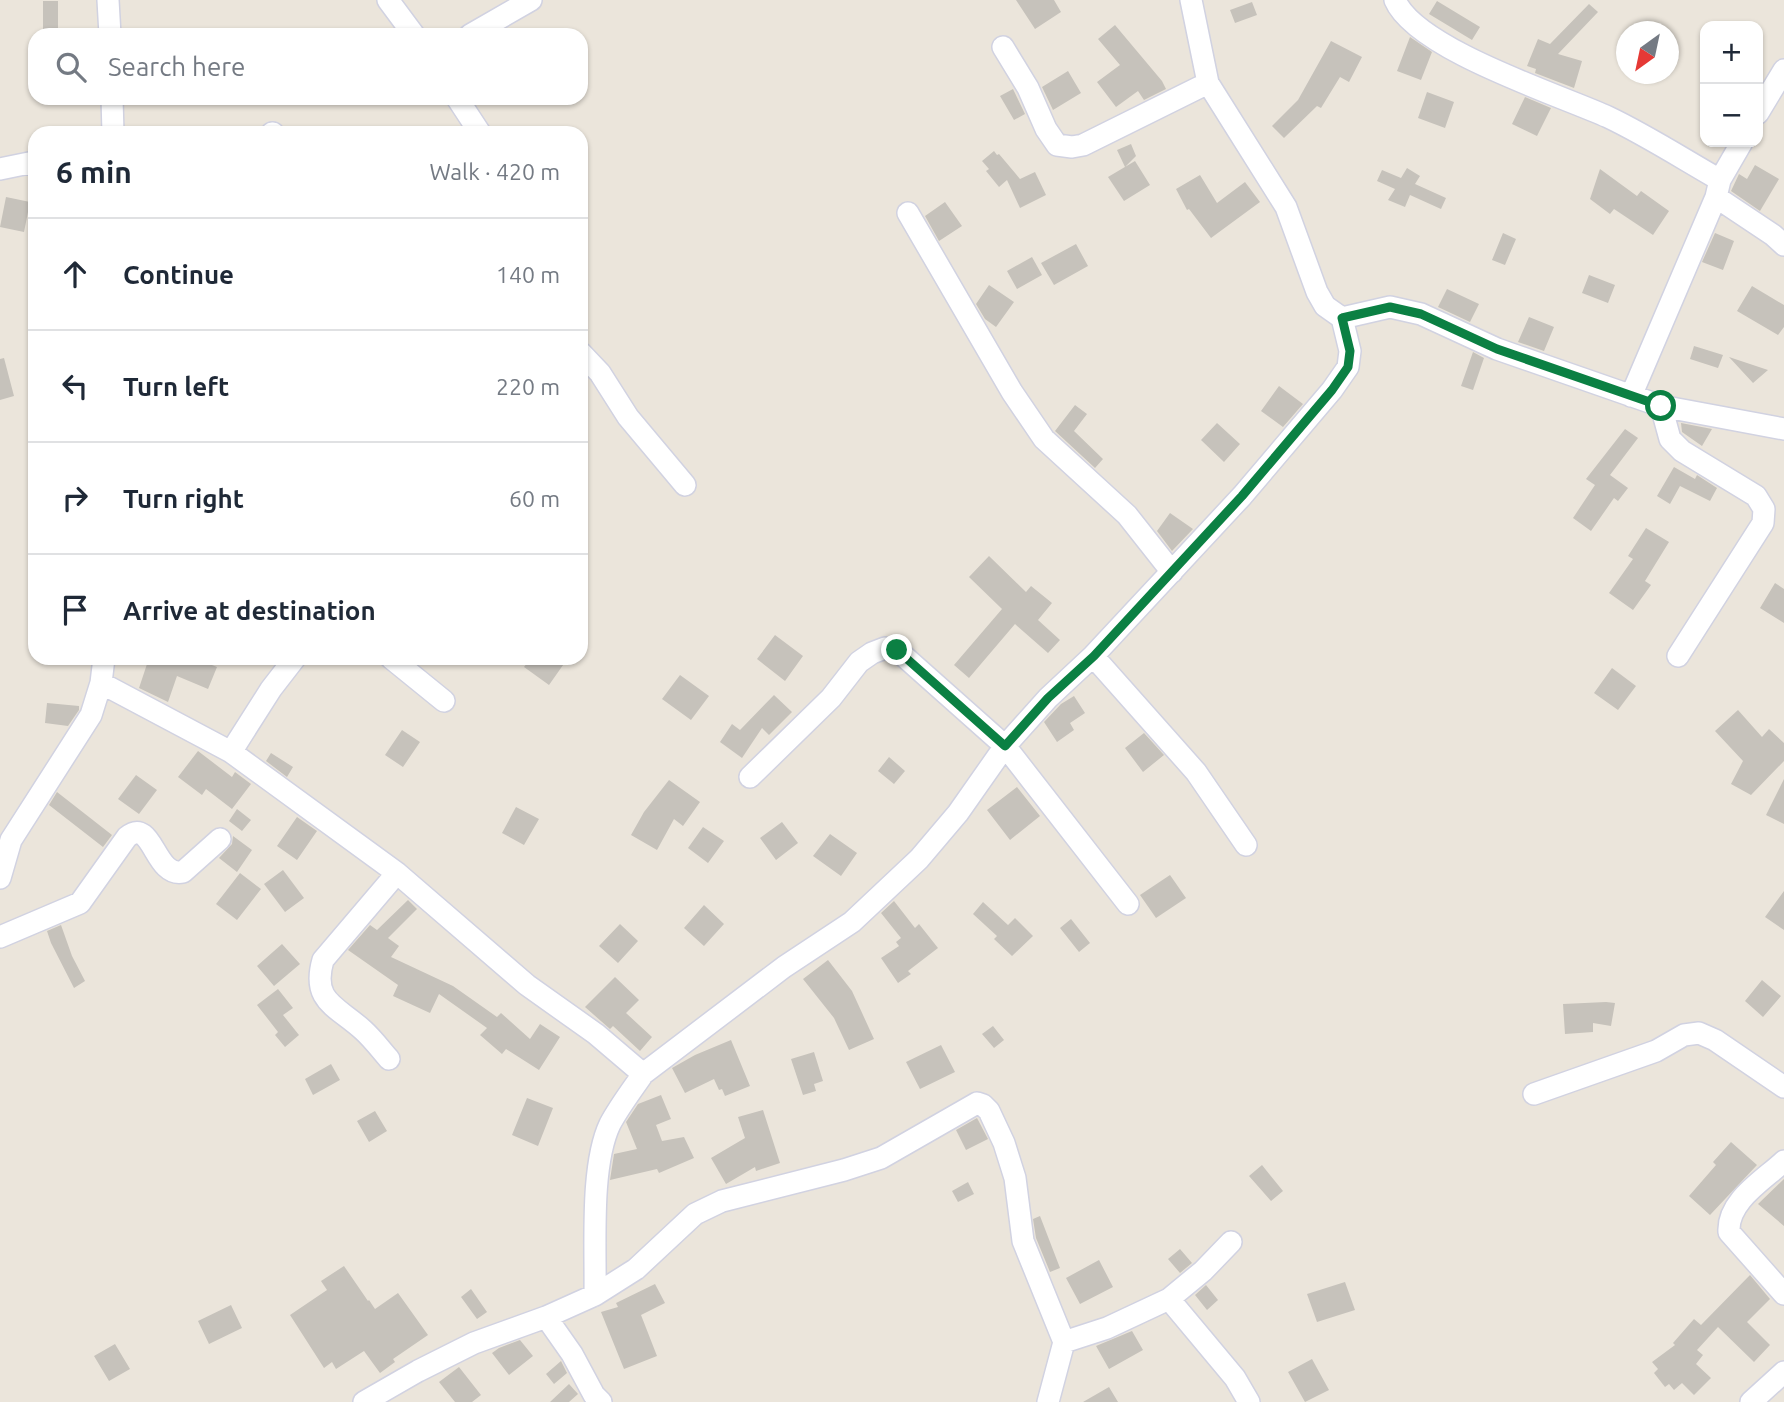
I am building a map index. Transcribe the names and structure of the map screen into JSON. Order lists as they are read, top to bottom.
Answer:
{
  "north": "bottom left",
  "page": {
    "map_buttons": ["+", "−"],
    "search": "Search here",
    "heading": ["6 min", "Walk · 420 m"],
    "list": [
      ["Continue", "140 m"],
      ["Turn left", "220 m"],
      ["Turn right", "60 m"],
      "Arrive at destination"
    ]
  }
}
